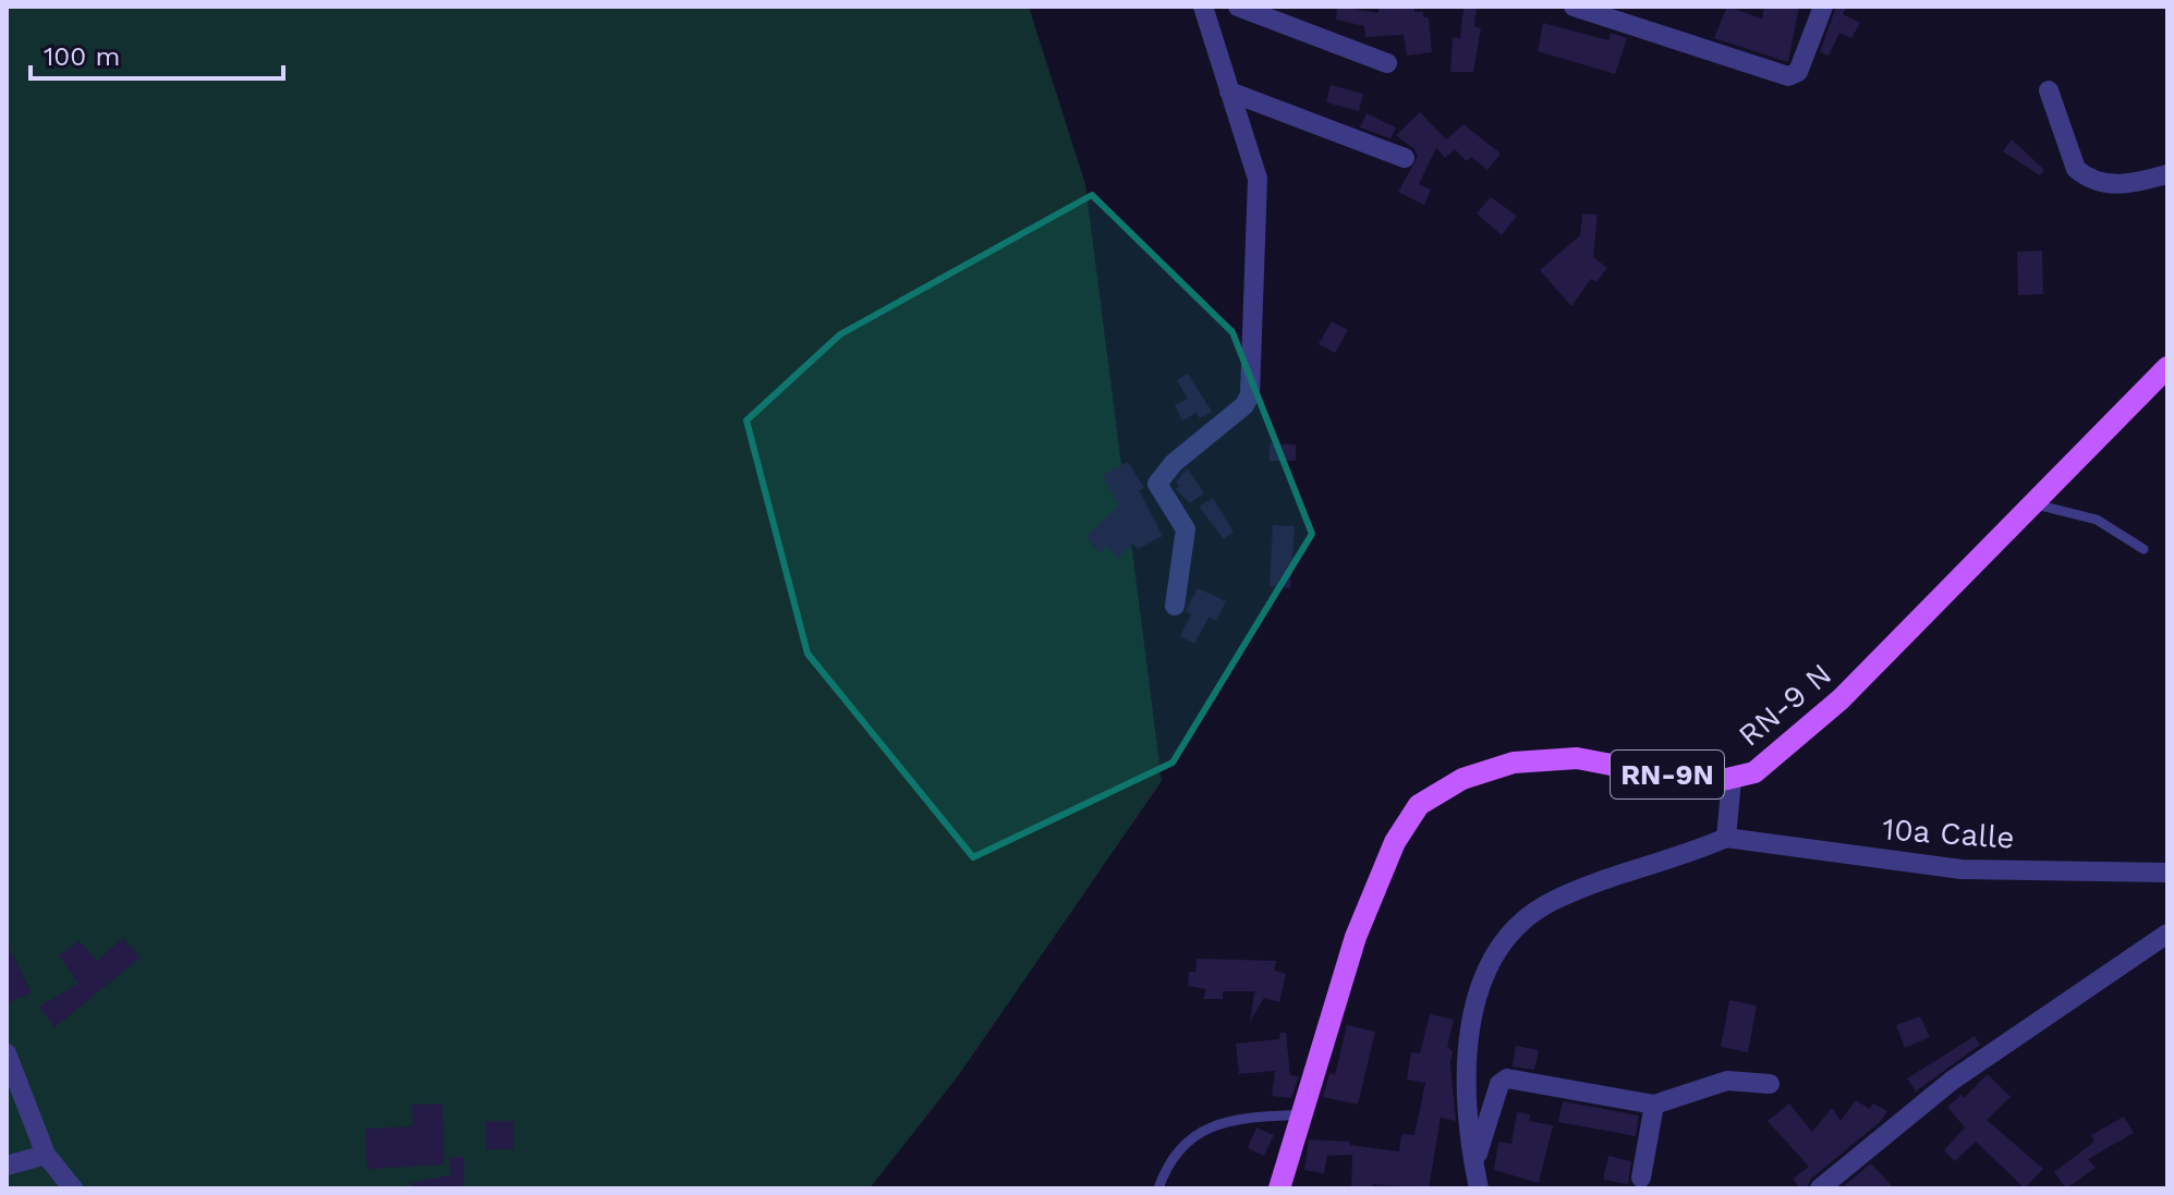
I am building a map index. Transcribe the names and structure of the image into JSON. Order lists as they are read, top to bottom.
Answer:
{
  "streets": {
    "main road": ["RN-9 N", "RN-9N"],
    "street": ["10a Calle"]
  },
  "scale_bar": "100 m"
}
